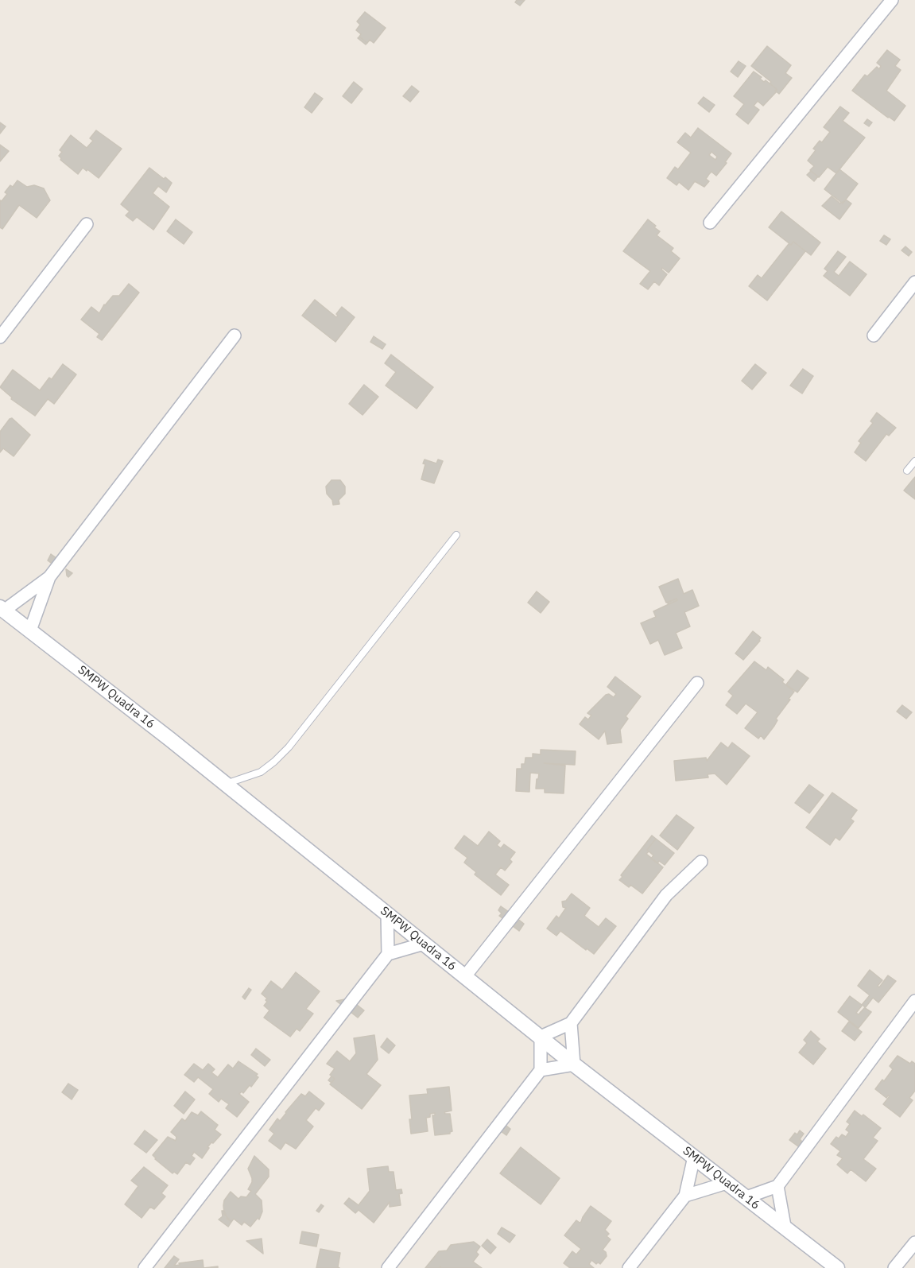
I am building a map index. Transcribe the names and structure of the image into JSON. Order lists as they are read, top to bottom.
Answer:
{
  "streets": {
    "street": ["SMPW Quadra 16"]
  }
}
